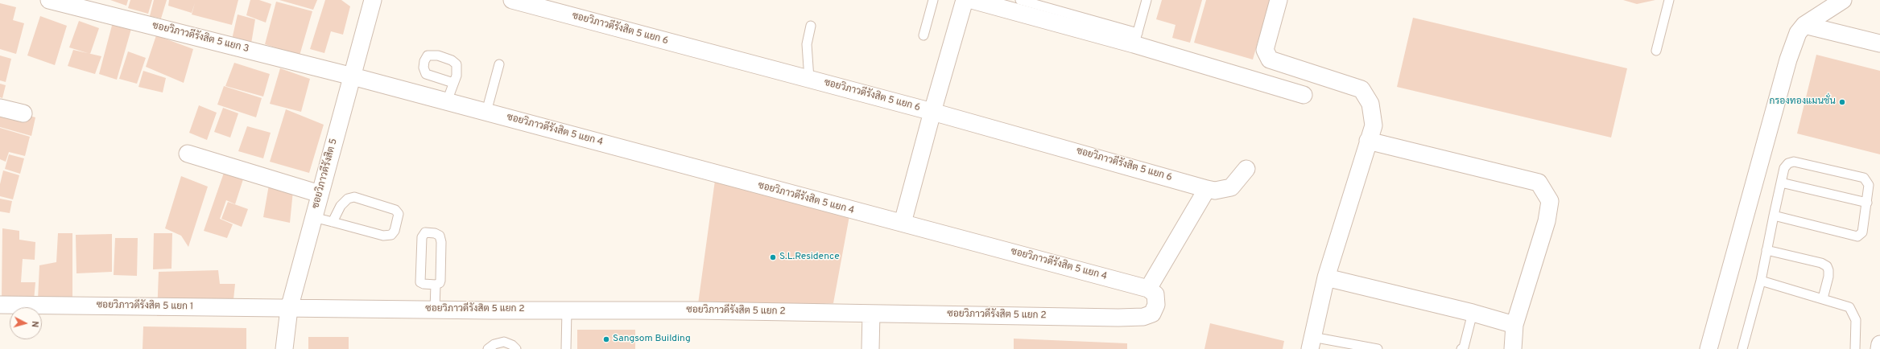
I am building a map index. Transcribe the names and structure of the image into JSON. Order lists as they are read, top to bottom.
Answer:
{
  "streets": {
    "street": [
      "ซอยวิภาวดีรังสิต 5 แยก 6",
      "ซอยวิภาวดีรังสิต 5 แยก 3",
      "ซอยวิภาวดีรังสิต 5 แยก 4",
      "ซอยวิภาวดีรังสิต 5",
      "ซอยวิภาวดีรังสิต 5 แยก 1",
      "ซอยวิภาวดีรังสิต 5 แยก 2"
    ]
  },
  "crossings": [
    ["ซอยวิภาวดีรังสิต 5 แยก 3", "ซอยวิภาวดีรังสิต 5 แยก 4"],
    ["ซอยวิภาวดีรังสิต 5 แยก 3", "ซอยวิภาวดีรังสิต 5"],
    ["ซอยวิภาวดีรังสิต 5 แยก 4", "ซอยวิภาวดีรังสิต 5"],
    ["ซอยวิภาวดีรังสิต 5 แยก 4", "ซอยวิภาวดีรังสิต 5 แยก 2"],
    ["ซอยวิภาวดีรังสิต 5", "ซอยวิภาวดีรังสิต 5 แยก 1"],
    ["ซอยวิภาวดีรังสิต 5", "ซอยวิภาวดีรังสิต 5 แยก 2"],
    ["ซอยวิภาวดีรังสิต 5 แยก 1", "ซอยวิภาวดีรังสิต 5 แยก 2"]
  ],
  "places": ["กรองทองแมนชั่น", "S.L.Residence", "Sangsom Building"],
  "north": "right"
}
